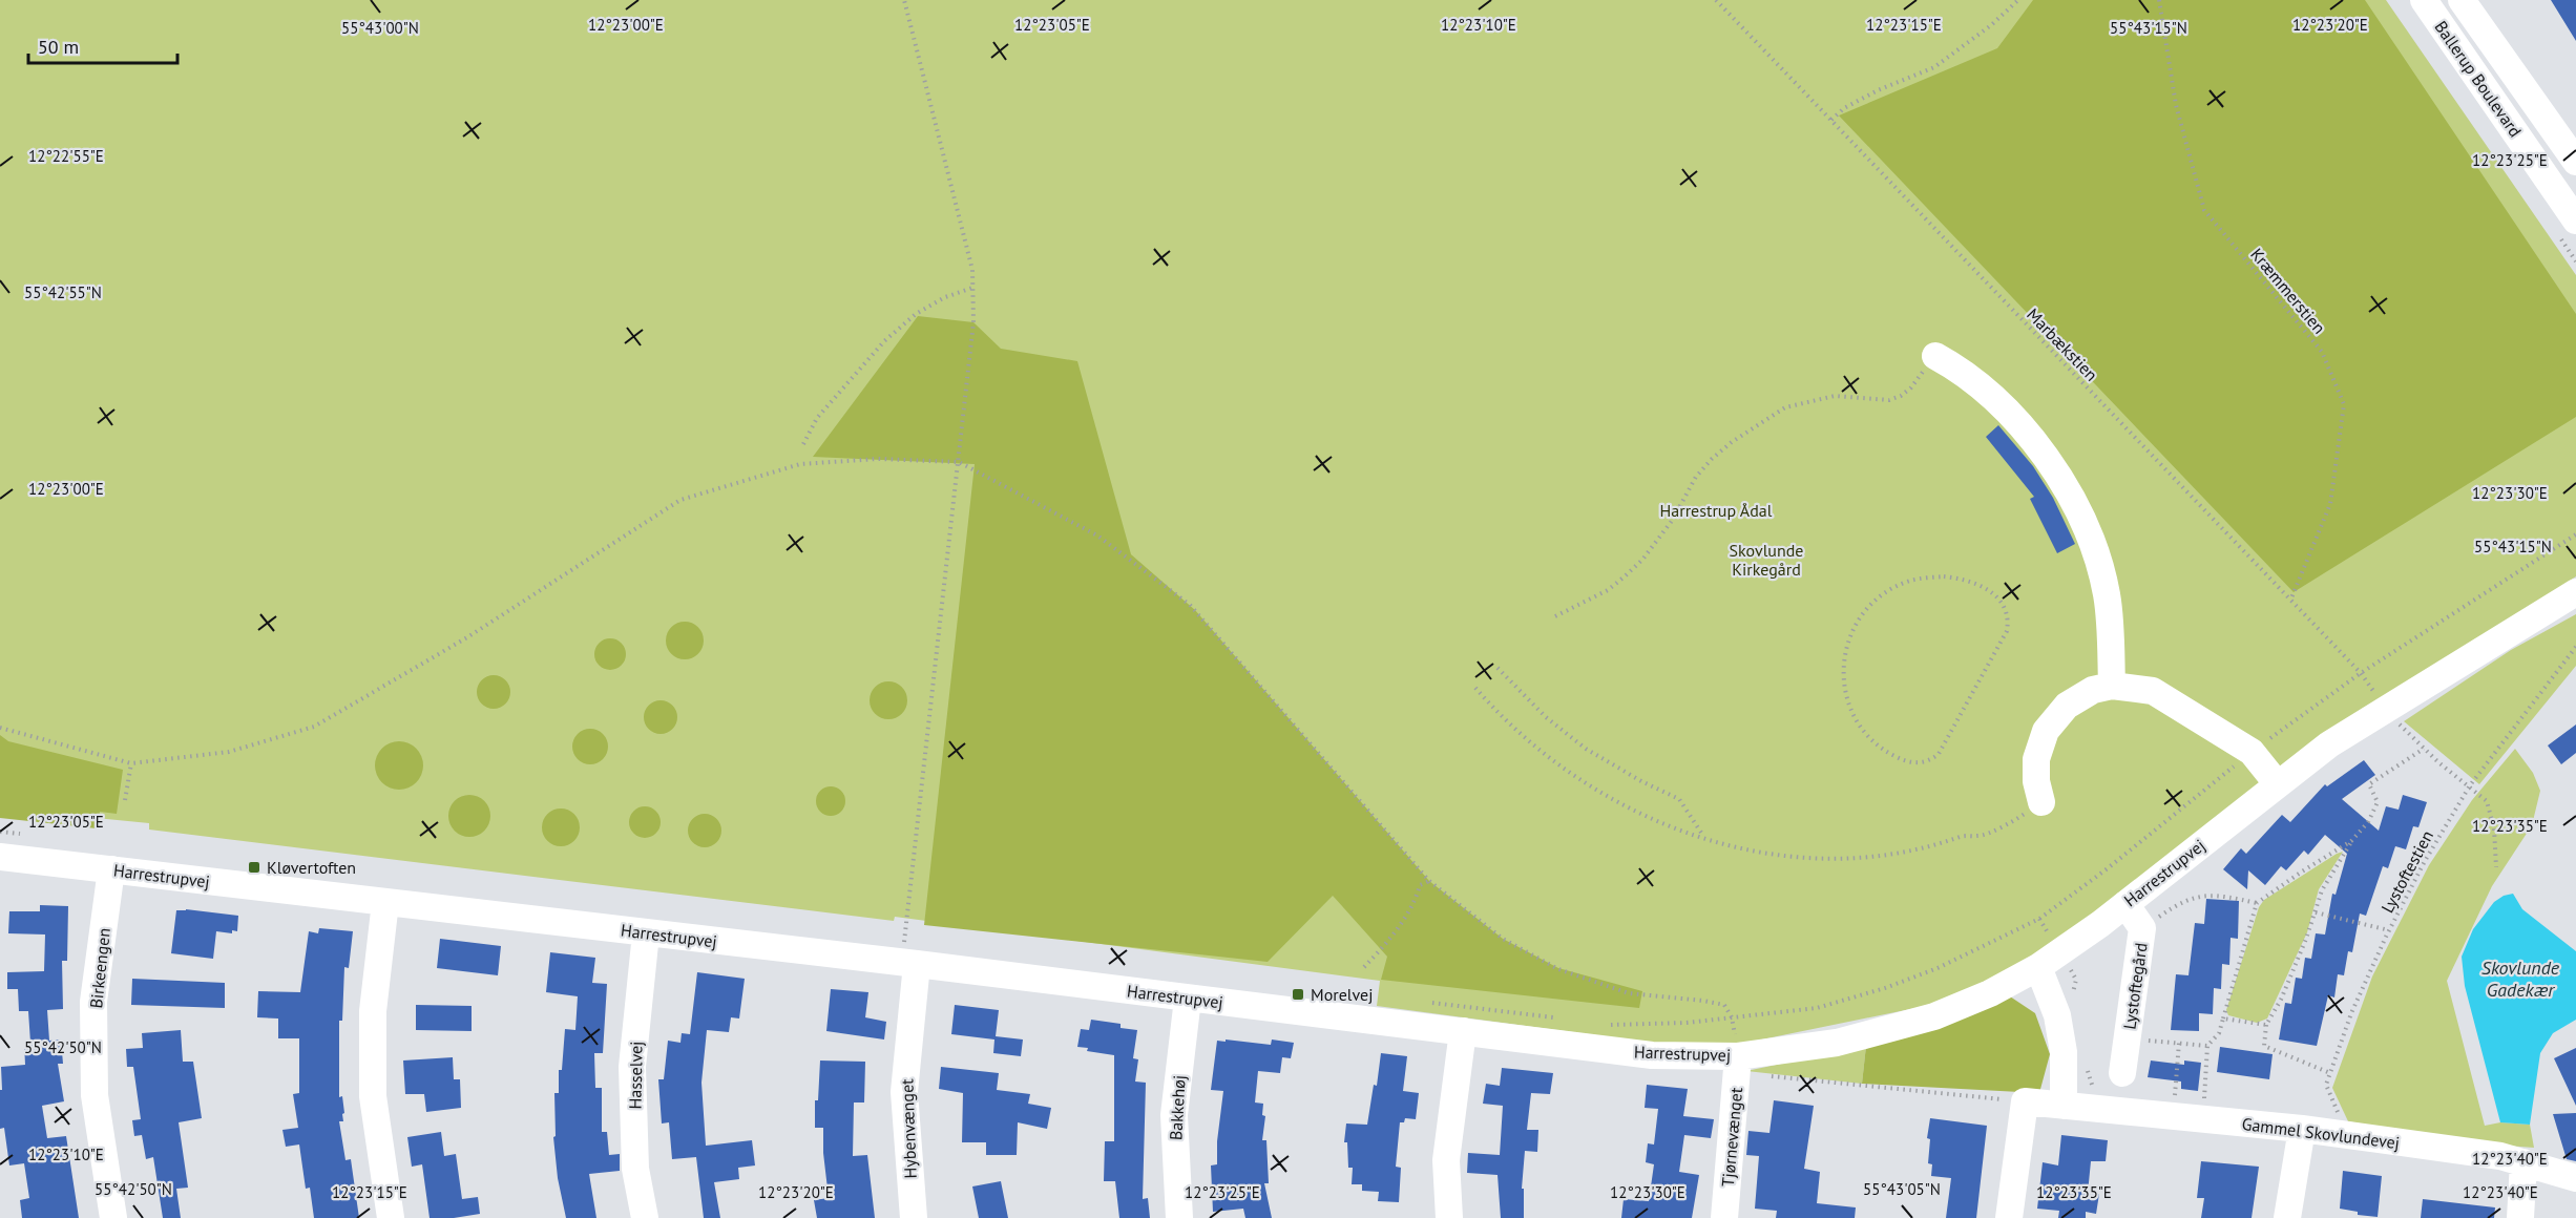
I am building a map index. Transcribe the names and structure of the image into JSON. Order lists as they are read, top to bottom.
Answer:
{
  "streets": {
    "street": [
      "Ballerup Boulevard",
      "Harrestrupvej",
      "Birkeengen",
      "Lystoftegård",
      "Hasselvej",
      "Bakkehøj",
      "Hybenvænget",
      "Gammel Skovlundevej",
      "Tjørnevænget"
    ],
    "path": ["Kræmmerstien", "Marbækstien", "Lystoftestien"]
  },
  "crossings": [
    ["Kræmmerstien", "Marbækstien"],
    ["Marbækstien", "Lystoftestien"],
    ["Marbækstien", "Harrestrupvej"],
    ["Lystoftestien", "Gammel Skovlundevej"],
    ["Harrestrupvej", "Birkeengen"],
    ["Harrestrupvej", "Lystoftegård"],
    ["Harrestrupvej", "Hasselvej"],
    ["Harrestrupvej", "Bakkehøj"],
    ["Harrestrupvej", "Hybenvænget"],
    ["Harrestrupvej", "Tjørnevænget"]
  ],
  "water": ["Skovlunde Gadekær"],
  "parks": ["Harrestrup Ådal", "Skovlunde Kirkegård"],
  "places": {
    "transit": ["Kløvertoften", "Morelvej"]
  },
  "scale_bar": "50 m",
  "coordinates": [
    "12°23'00\"E",
    "12°23'05\"E",
    "12°23'10\"E",
    "12°23'15\"E",
    "12°23'20\"E",
    "55°43'00\"N",
    "55°43'15\"N",
    "12°22'55\"E",
    "12°23'25\"E",
    "55°42'55\"N",
    "12°23'30\"E",
    "12°23'35\"E",
    "55°42'50\"N",
    "12°23'40\"E",
    "55°43'05\"N"
  ]
}
